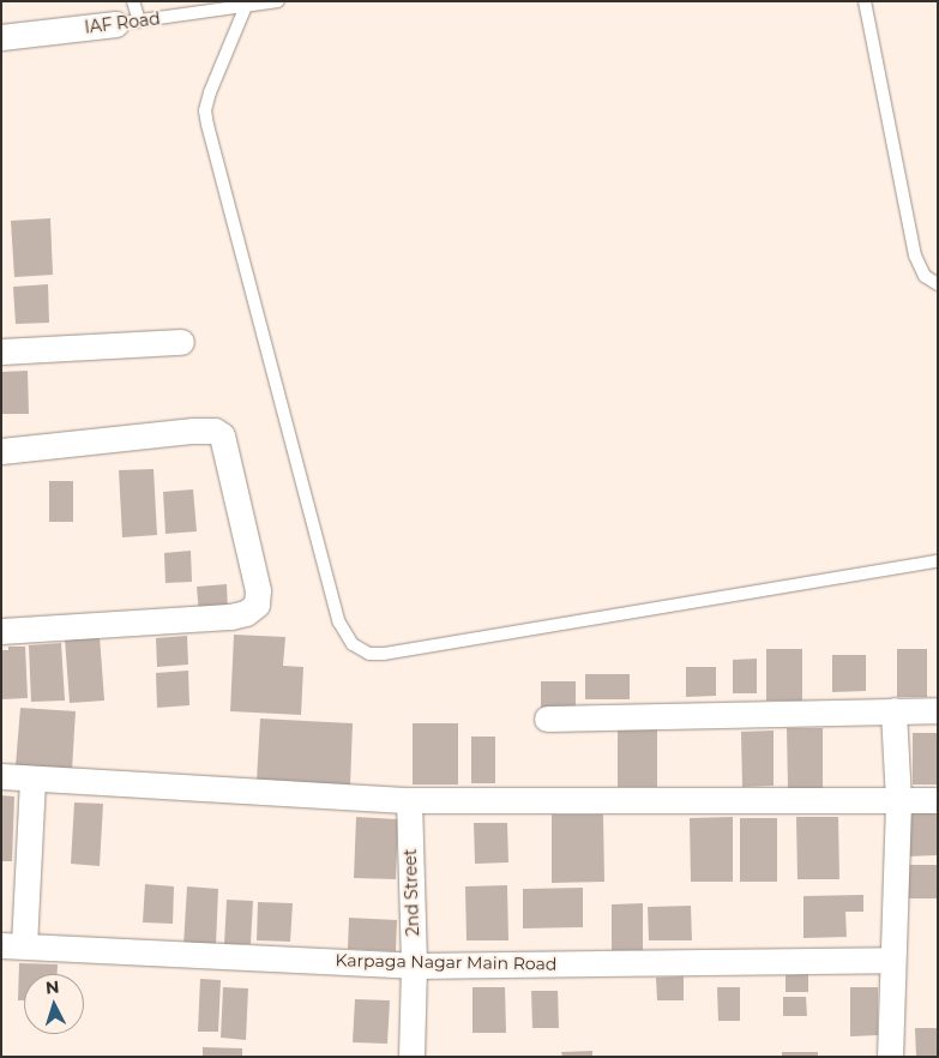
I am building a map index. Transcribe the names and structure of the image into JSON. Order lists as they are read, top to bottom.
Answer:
{
  "streets": {
    "street": ["IAF Road", "2nd Street", "Karpaga Nagar Main Road"]
  },
  "crossings": [
    ["2nd Street", "Karpaga Nagar Main Road"]
  ],
  "north": "top"
}
